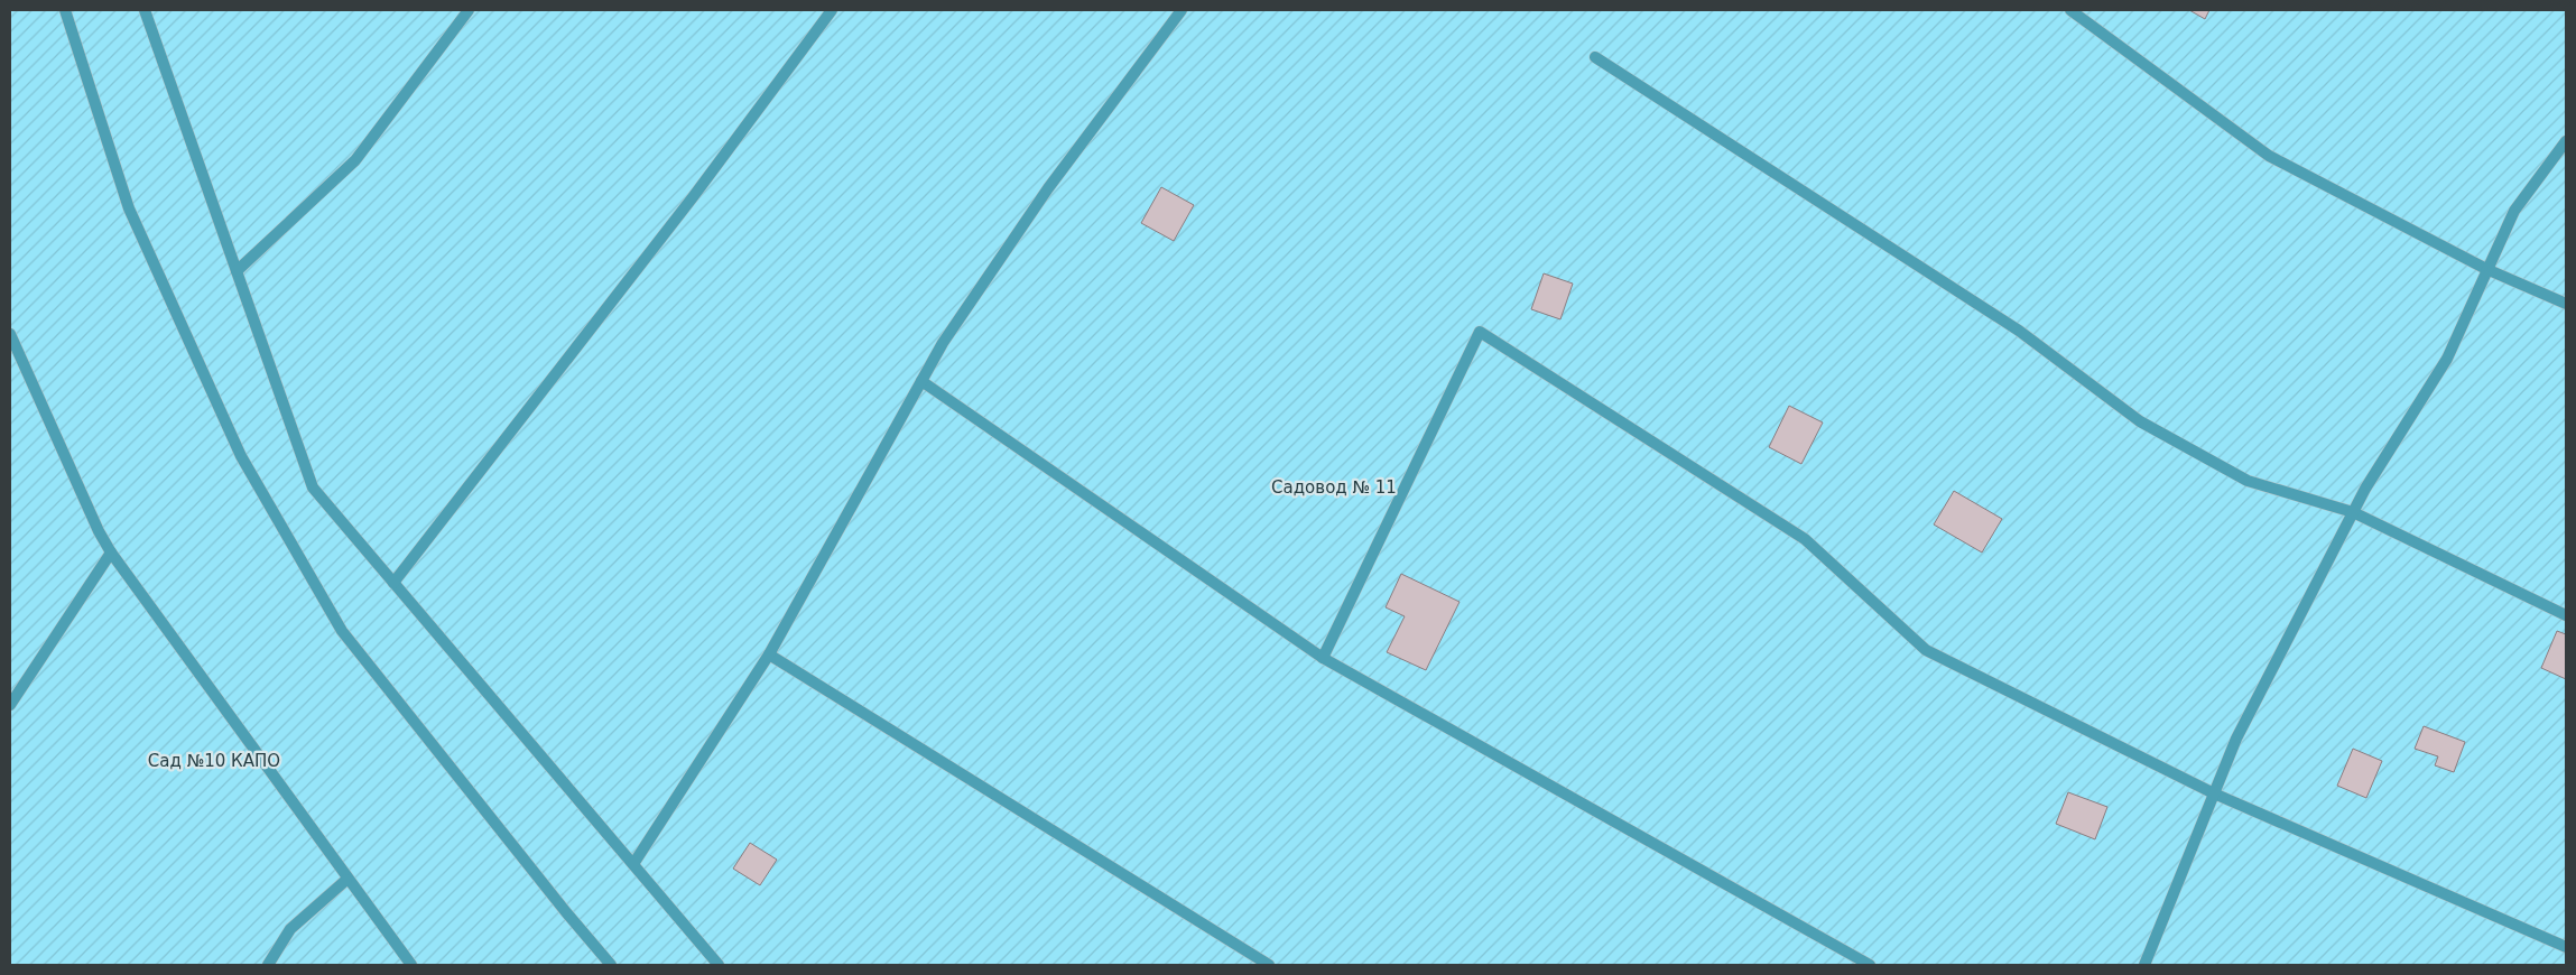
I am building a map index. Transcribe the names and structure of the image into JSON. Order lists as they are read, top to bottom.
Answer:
{
  "parks": ["Садовод № 11", "Сад №10 КАПО"]
}
